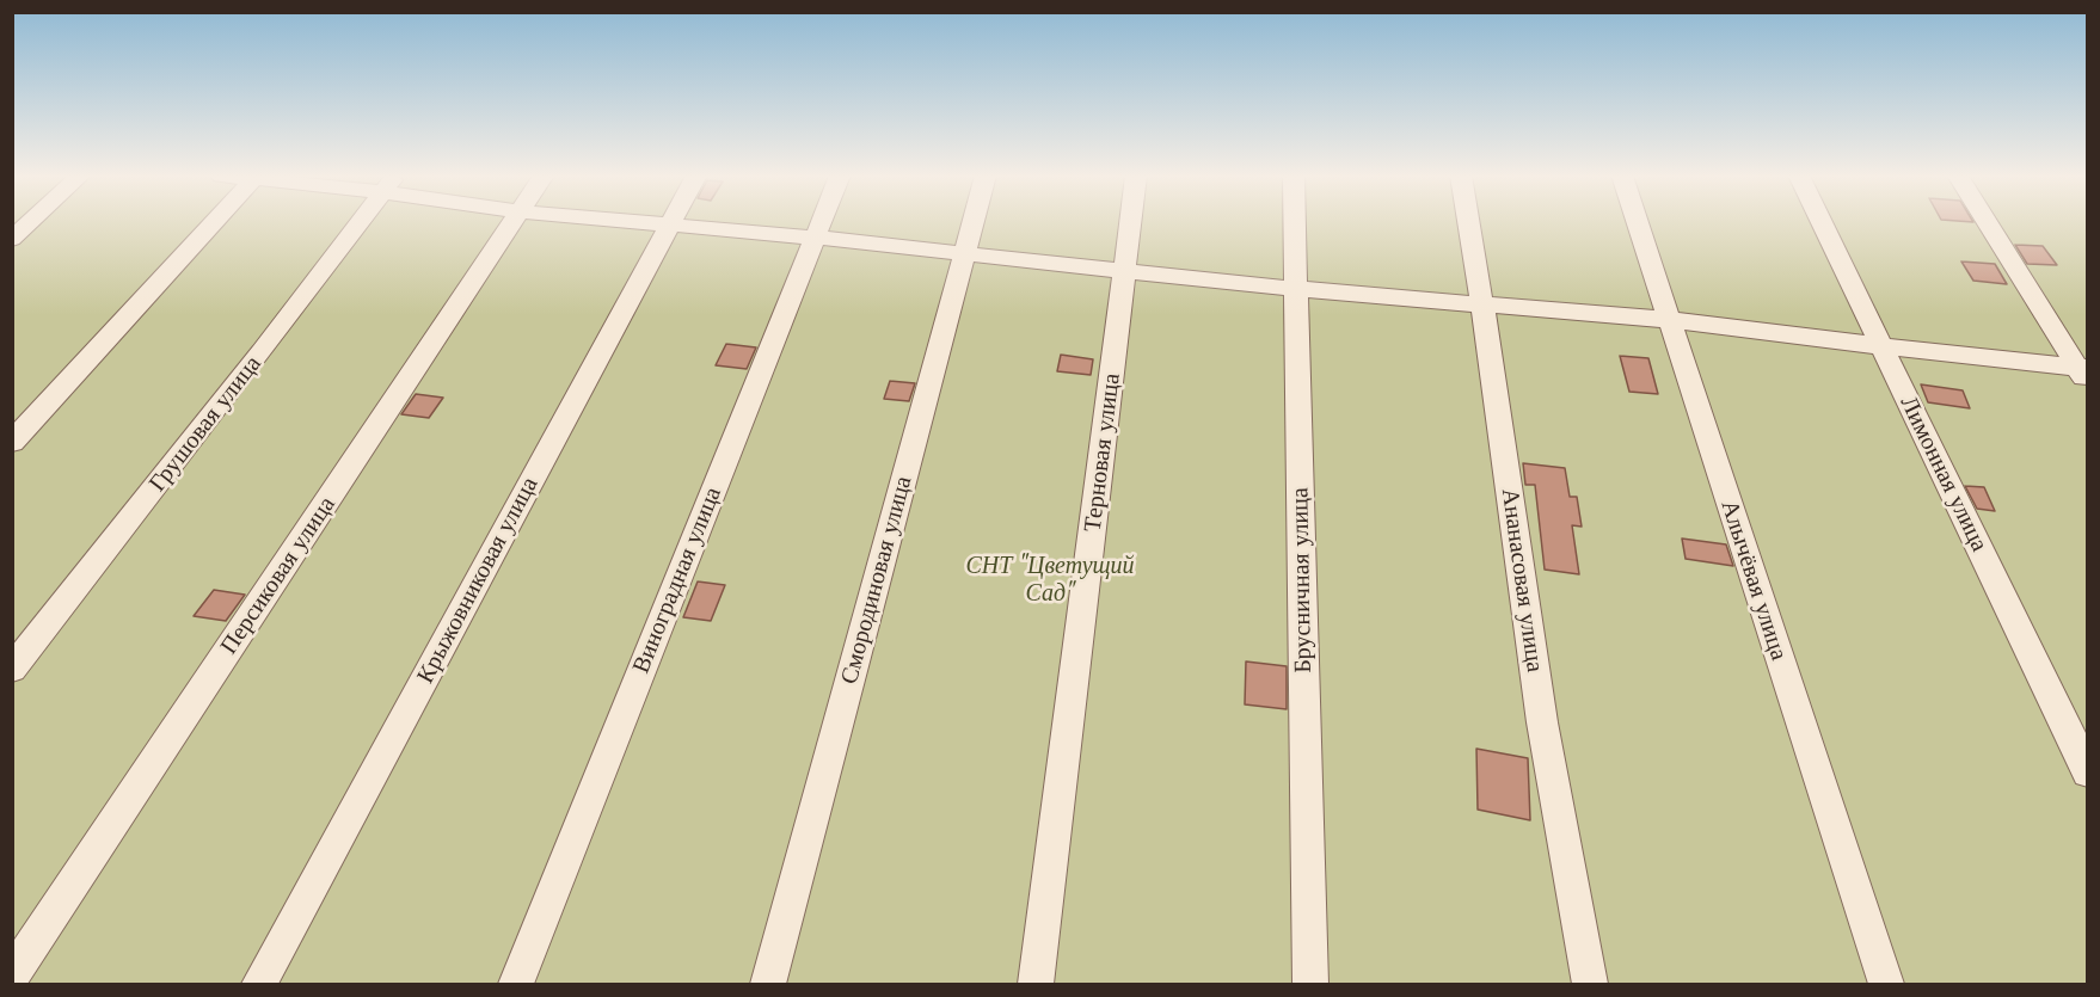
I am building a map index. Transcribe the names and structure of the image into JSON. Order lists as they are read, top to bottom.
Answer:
{
  "streets": {
    "street": [
      "Грушовая улица",
      "Терновая улица",
      "Лимонная улица",
      "Персиковая улица",
      "Крыжовниковая улица",
      "Виноградная улица",
      "Смородиновая улица",
      "Брусничная улица",
      "Ананасовая улица",
      "Алычёвая улица"
    ]
  },
  "parks": ["СНТ \"Цветущий Сад\""]
}
